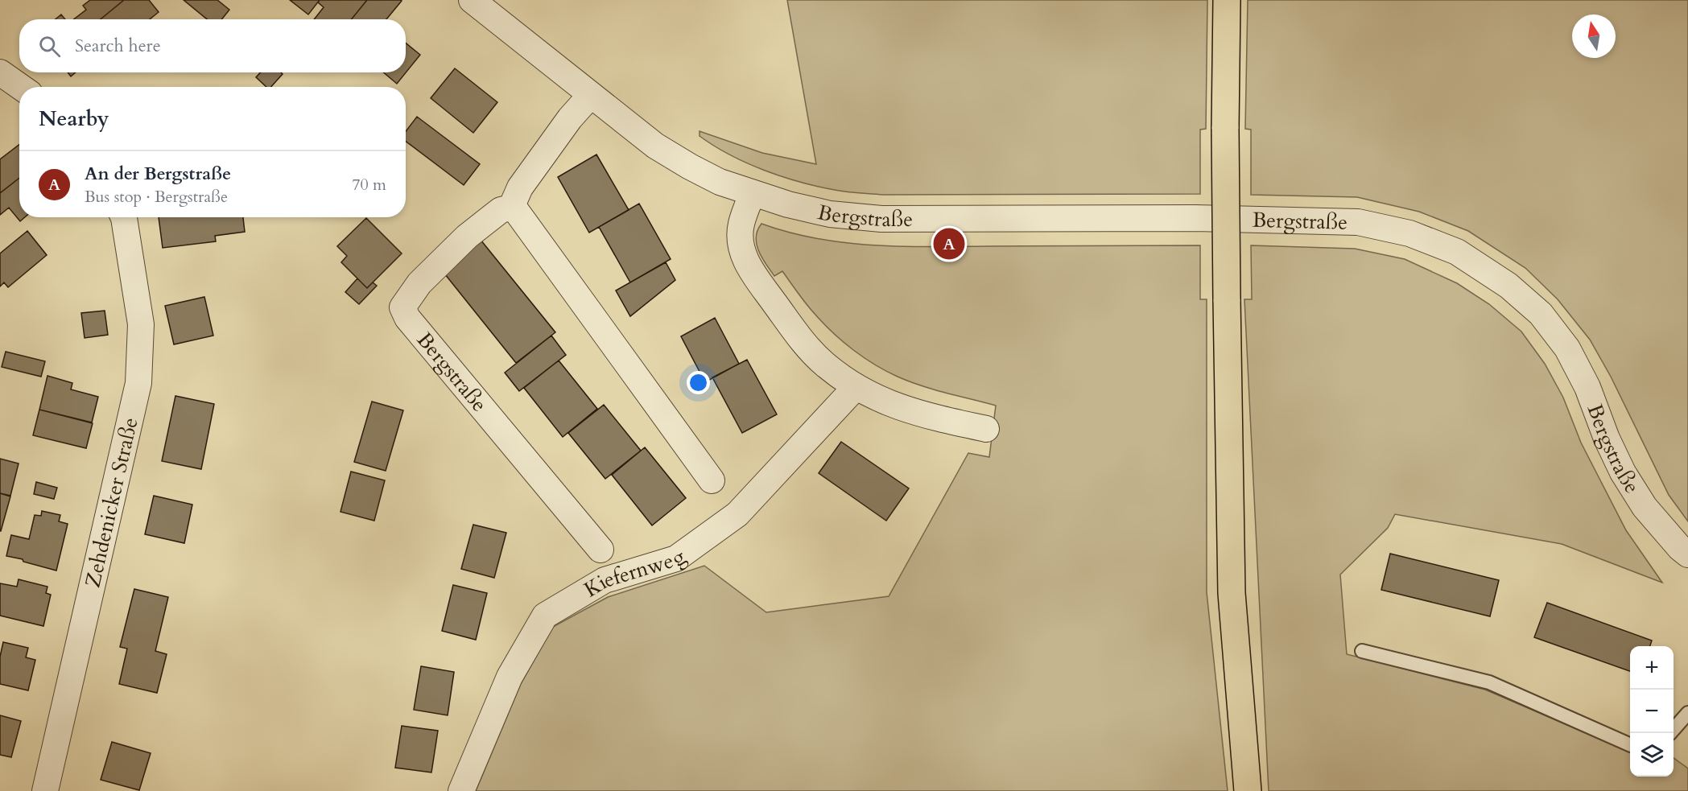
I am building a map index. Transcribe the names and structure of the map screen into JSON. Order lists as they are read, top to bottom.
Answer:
{
  "streets": {
    "street": ["Bergstraße", "Zehdenicker Straße", "Kiefernweg"]
  },
  "north": "top",
  "page": {
    "search": "Search here",
    "heading": "Nearby",
    "list": [
      {
        "mark": "A",
        "name": "An der Bergstraße",
        "note": "Bus stop · Bergstraße",
        "value": "70 m"
      }
    ],
    "pins": "A",
    "map_buttons": ["+", "−"]
  }
}
